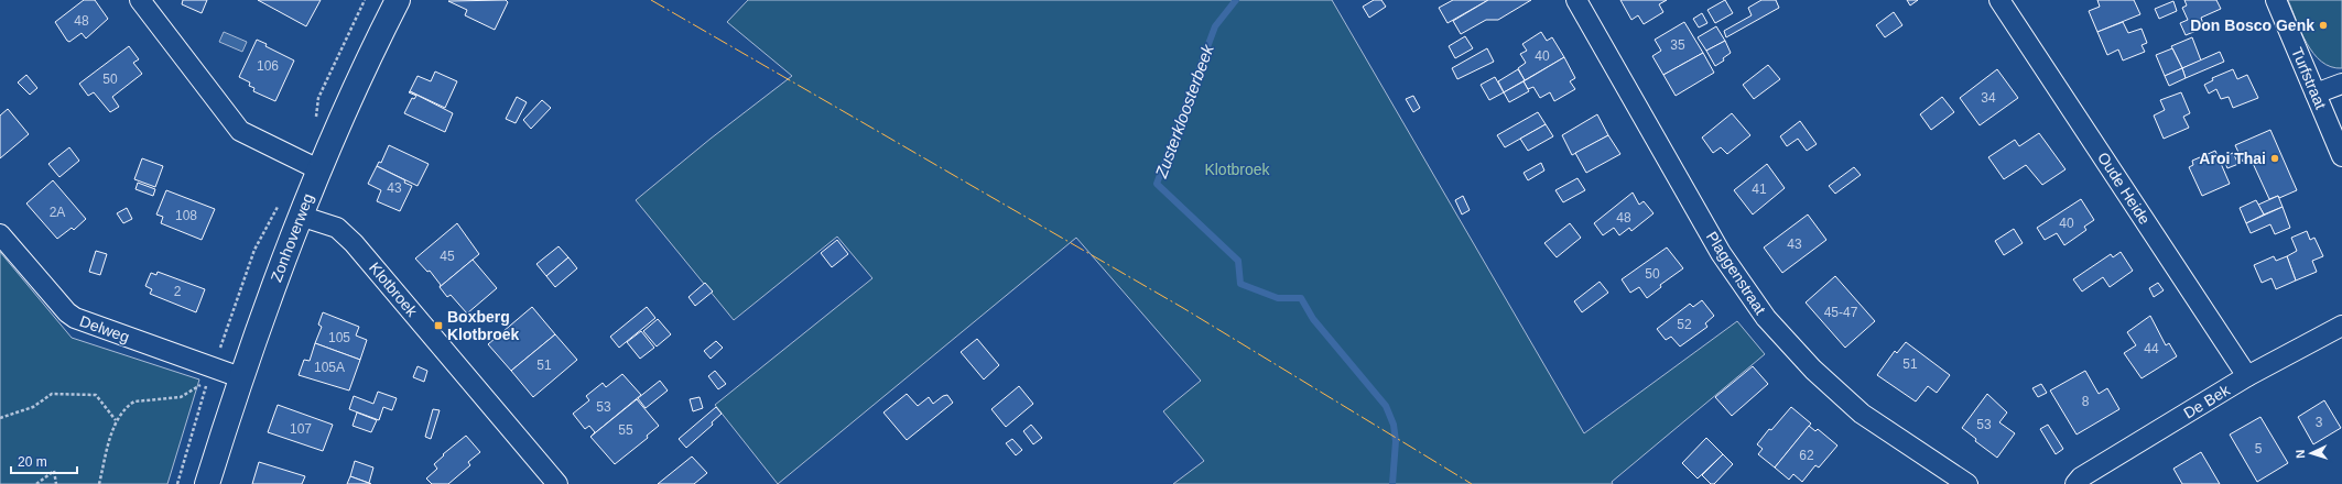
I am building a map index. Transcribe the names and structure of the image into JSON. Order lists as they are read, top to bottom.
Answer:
{
  "streets": {
    "street": [
      "Turfstraat",
      "Oude Heide",
      "Zonhoverweg",
      "Plaggenstraat",
      "Klotbroek",
      "Delweg",
      "De Bek"
    ]
  },
  "crossings": [
    ["Oude Heide", "De Bek"],
    ["Zonhoverweg", "Klotbroek"],
    ["Zonhoverweg", "Delweg"]
  ],
  "water": ["Zusterkloosterbeek"],
  "parks": ["Klotbroek"],
  "places": {
    "other": ["Don Bosco Genk", "Aroi Thai"],
    "transit": ["Boxberg Klotbroek"]
  },
  "house_numbers": [
    "48",
    "35",
    "40",
    "106",
    "50",
    "34",
    "43",
    "41",
    "2A",
    "108",
    "48",
    "40",
    "43",
    "45",
    "50",
    "2",
    "45-47",
    "52",
    "105",
    "44",
    "51",
    "51",
    "105A",
    "8",
    "53",
    "3",
    "53",
    "107",
    "55",
    "5",
    "62"
  ],
  "scale_bar": "20 m",
  "north": "left"
}
